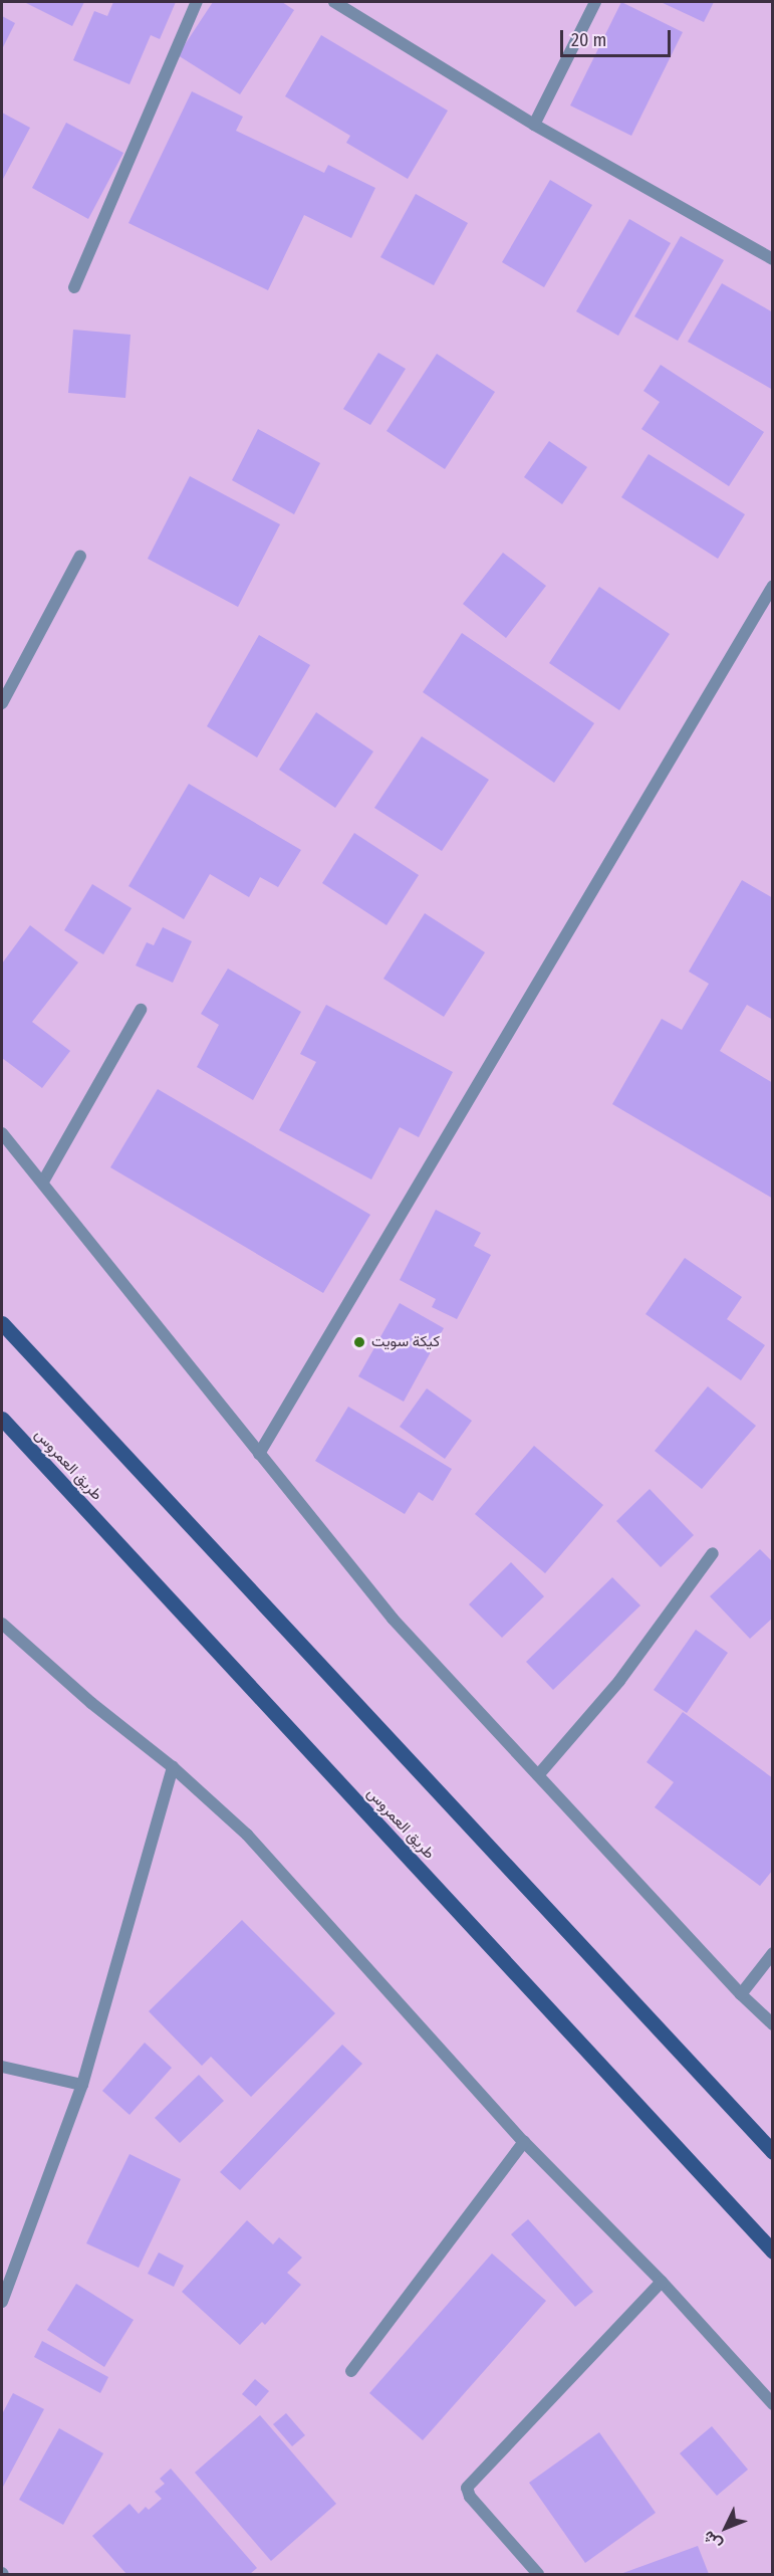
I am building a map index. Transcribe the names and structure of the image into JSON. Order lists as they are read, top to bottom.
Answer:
{
  "streets": {
    "main road": ["طريق العمروس"]
  },
  "places": ["كيكة سويت"],
  "scale_bar": "20 m",
  "north": "bottom left"
}
